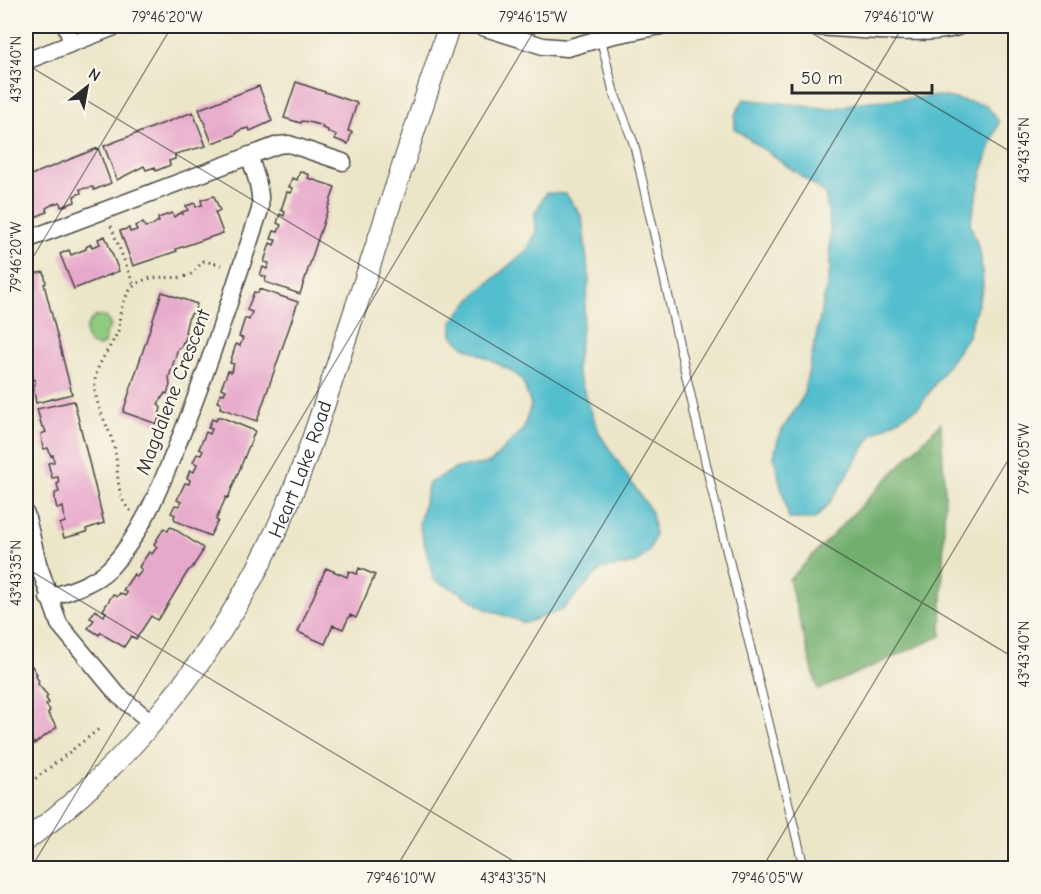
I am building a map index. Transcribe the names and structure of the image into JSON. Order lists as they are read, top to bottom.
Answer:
{
  "streets": {
    "street": ["Magdalene Crescent", "Heart Lake Road"]
  },
  "scale_bar": "50 m",
  "north": "top right",
  "coordinates": [
    "79°46'20\"W",
    "79°46'15\"W",
    "79°46'10\"W",
    "43°43'40\"N",
    "43°43'45\"N",
    "79°46'05\"W",
    "43°43'35\"N"
  ]
}
